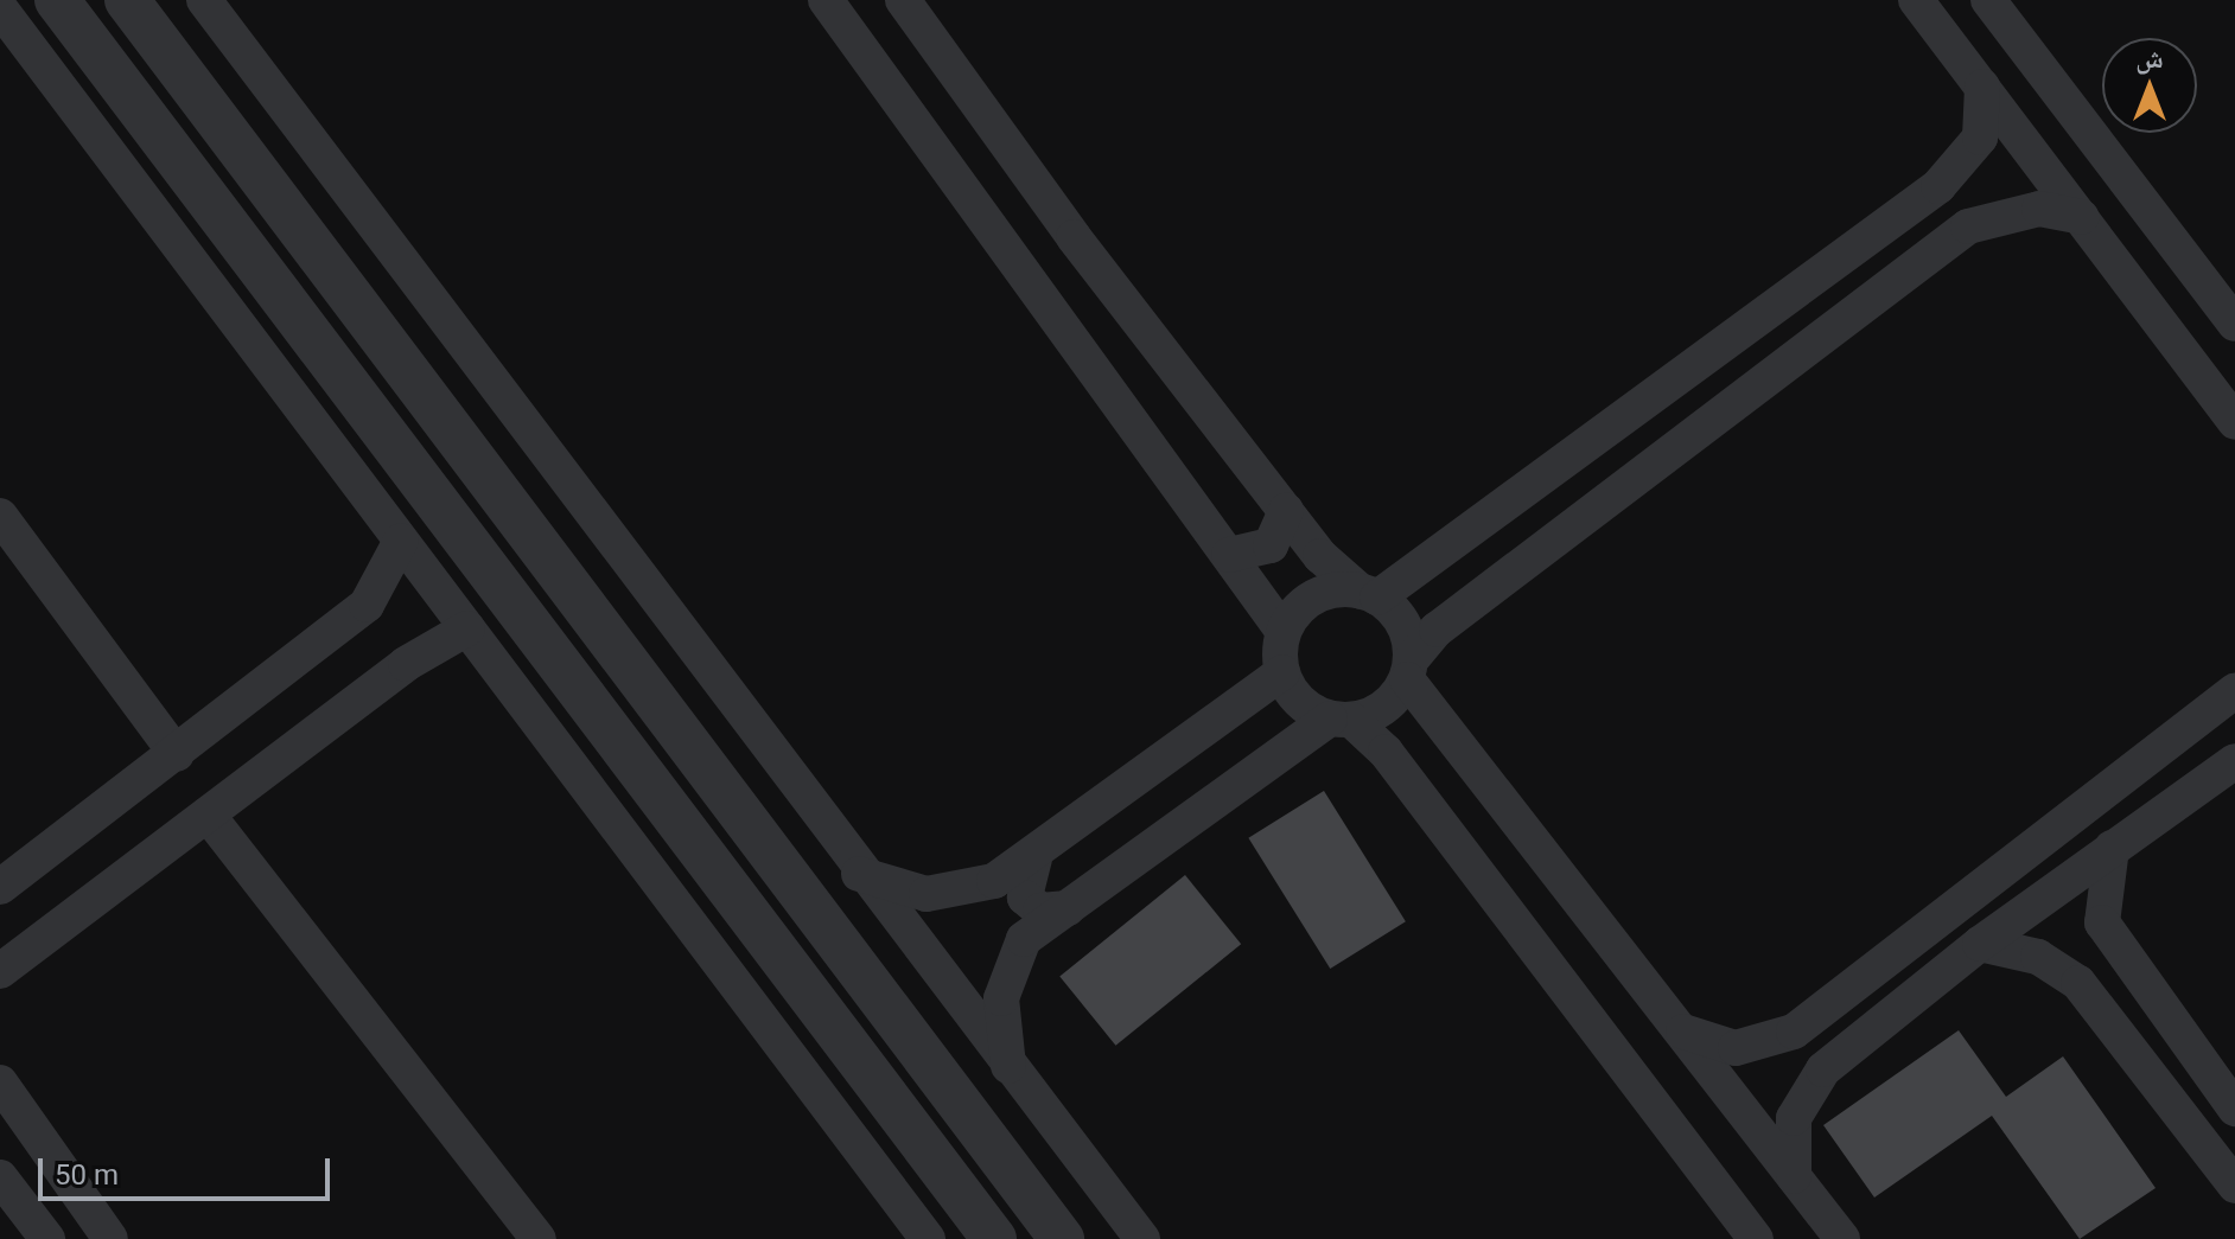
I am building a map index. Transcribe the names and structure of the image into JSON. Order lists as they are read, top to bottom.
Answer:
{
  "scale_bar": "50 m",
  "north": "top"
}
